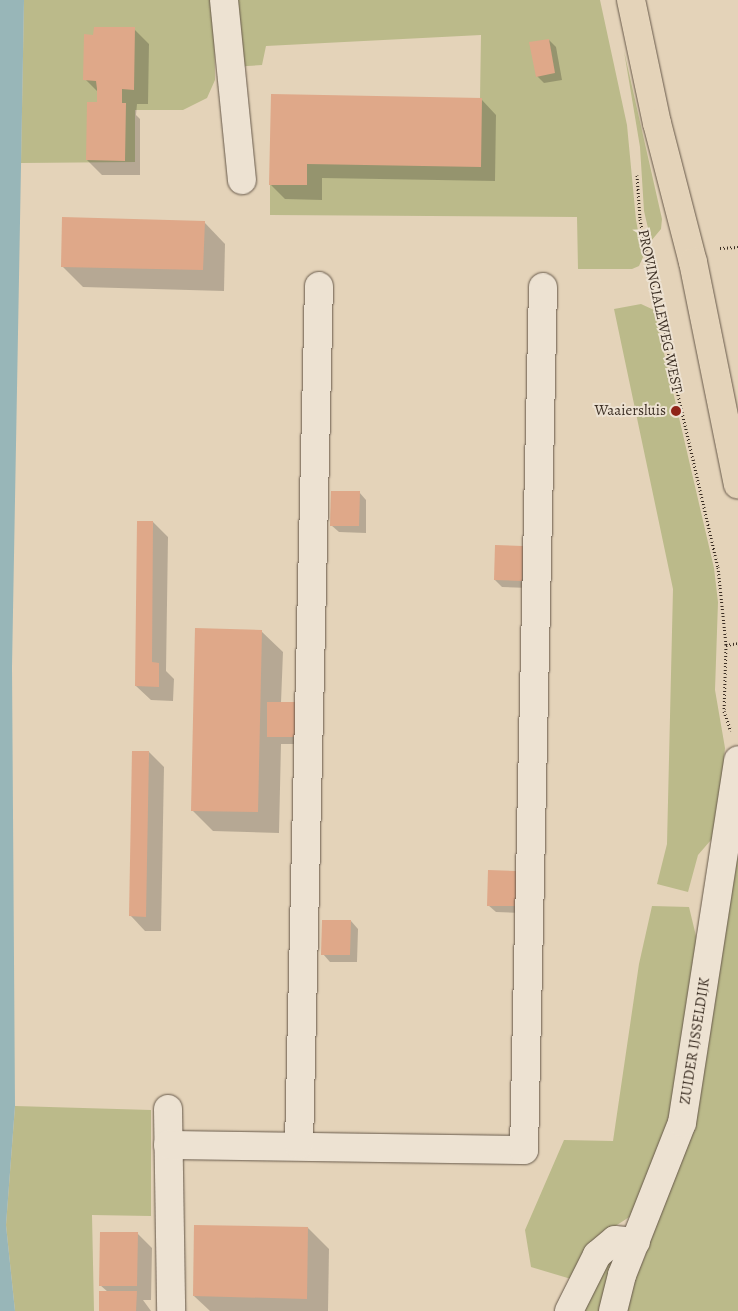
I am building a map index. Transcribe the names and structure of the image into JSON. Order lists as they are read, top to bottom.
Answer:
{
  "streets": {
    "street": ["ZUIDER IJSSELDIJK"],
    "path": ["PROVINCIALEWEG WEST"]
  },
  "places": ["Waaiersluis"]
}
